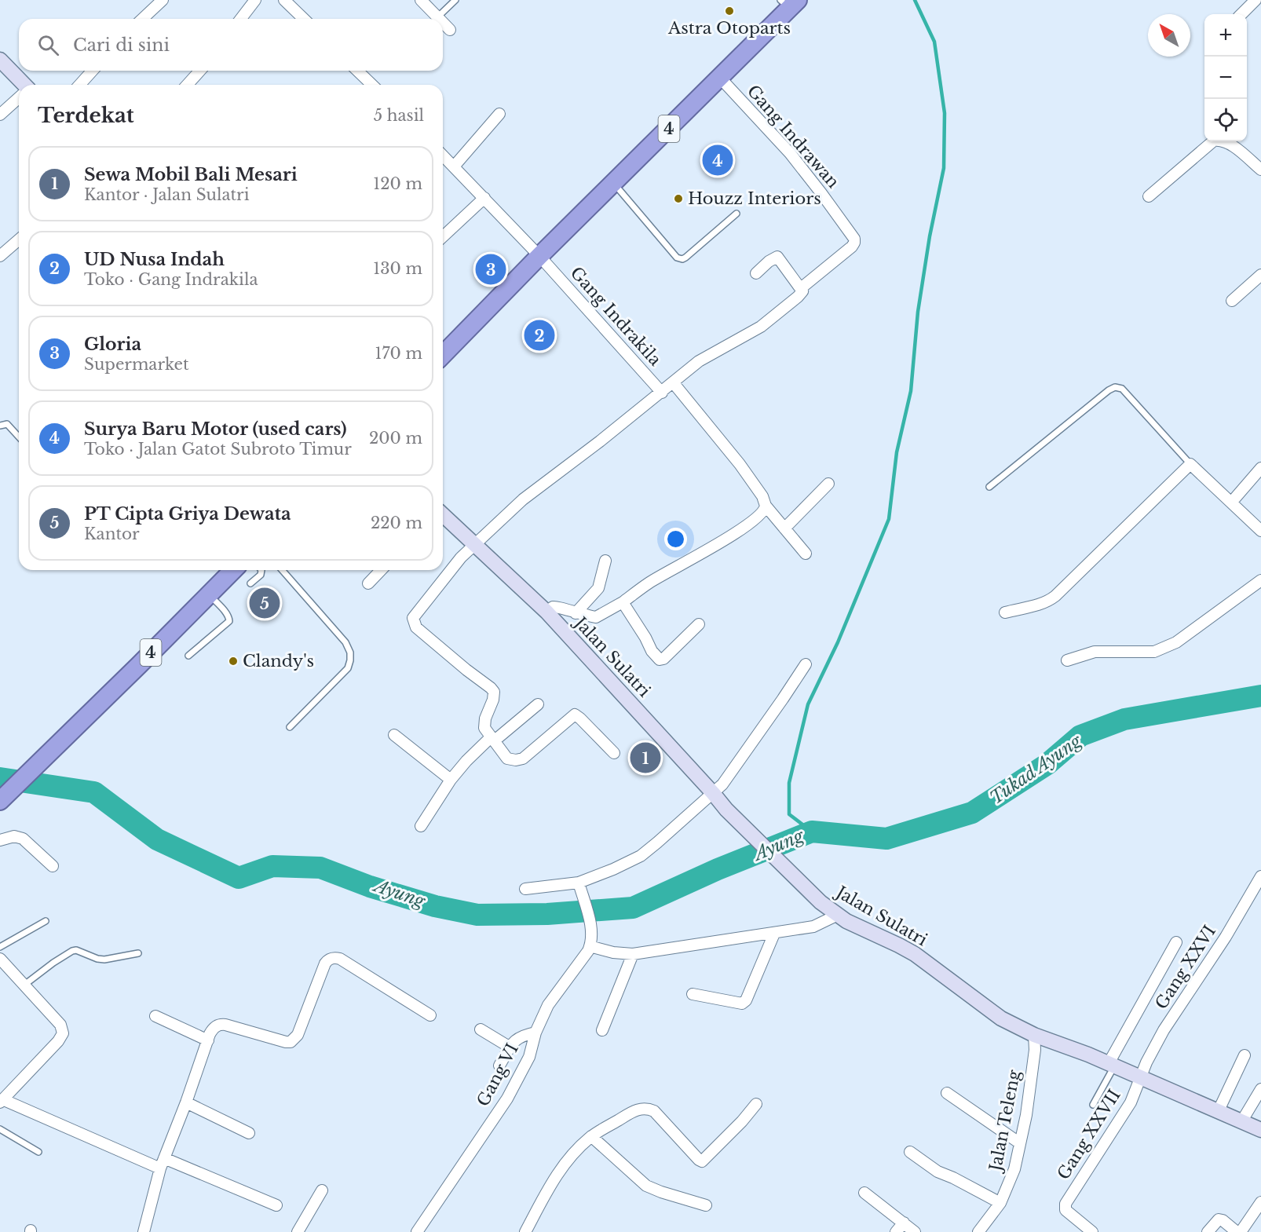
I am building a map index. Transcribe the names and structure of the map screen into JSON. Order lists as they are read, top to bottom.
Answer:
{
  "streets": {
    "highway": ["4"],
    "main road": ["Jalan Sulatri"],
    "street": [
      "Gang Indrawan",
      "Gang Indrakila",
      "Gang XXVI",
      "Gang VI",
      "Jalan Teleng",
      "Gang XXVII"
    ]
  },
  "crossings": [
    ["4", "Gang Indrawan"],
    ["4", "Gang Indrakila"],
    ["Jalan Sulatri", "Gang XXVI"],
    ["Jalan Sulatri", "Jalan Teleng"],
    ["Jalan Sulatri", "Gang XXVII"],
    ["Gang XXVI", "Gang XXVII"]
  ],
  "water": ["Tukad Ayung", "Ayung"],
  "places": ["Astra Otoparts", "Houzz Interiors", "Clandy's"],
  "north": "top left",
  "page": {
    "map_buttons": ["+", "−"],
    "search": "Cari di sini",
    "heading": ["Terdekat", "5 hasil"],
    "pins": [
      "4",
      "3",
      "2",
      "5",
      "1"
    ],
    "list": [
      {
        "mark": "1",
        "name": "Sewa Mobil Bali Mesari",
        "note": "Kantor · Jalan Sulatri",
        "value": "120 m"
      },
      {
        "mark": "2",
        "name": "UD Nusa Indah",
        "note": "Toko · Gang Indrakila",
        "value": "130 m"
      },
      {
        "mark": "3",
        "name": "Gloria",
        "note": "Supermarket",
        "value": "170 m"
      },
      {
        "mark": "4",
        "name": "Surya Baru Motor (used cars)",
        "note": "Toko · Jalan Gatot Subroto Timur",
        "value": "200 m"
      },
      {
        "mark": "5",
        "name": "PT Cipta Griya Dewata",
        "note": "Kantor",
        "value": "220 m"
      }
    ]
  }
}
